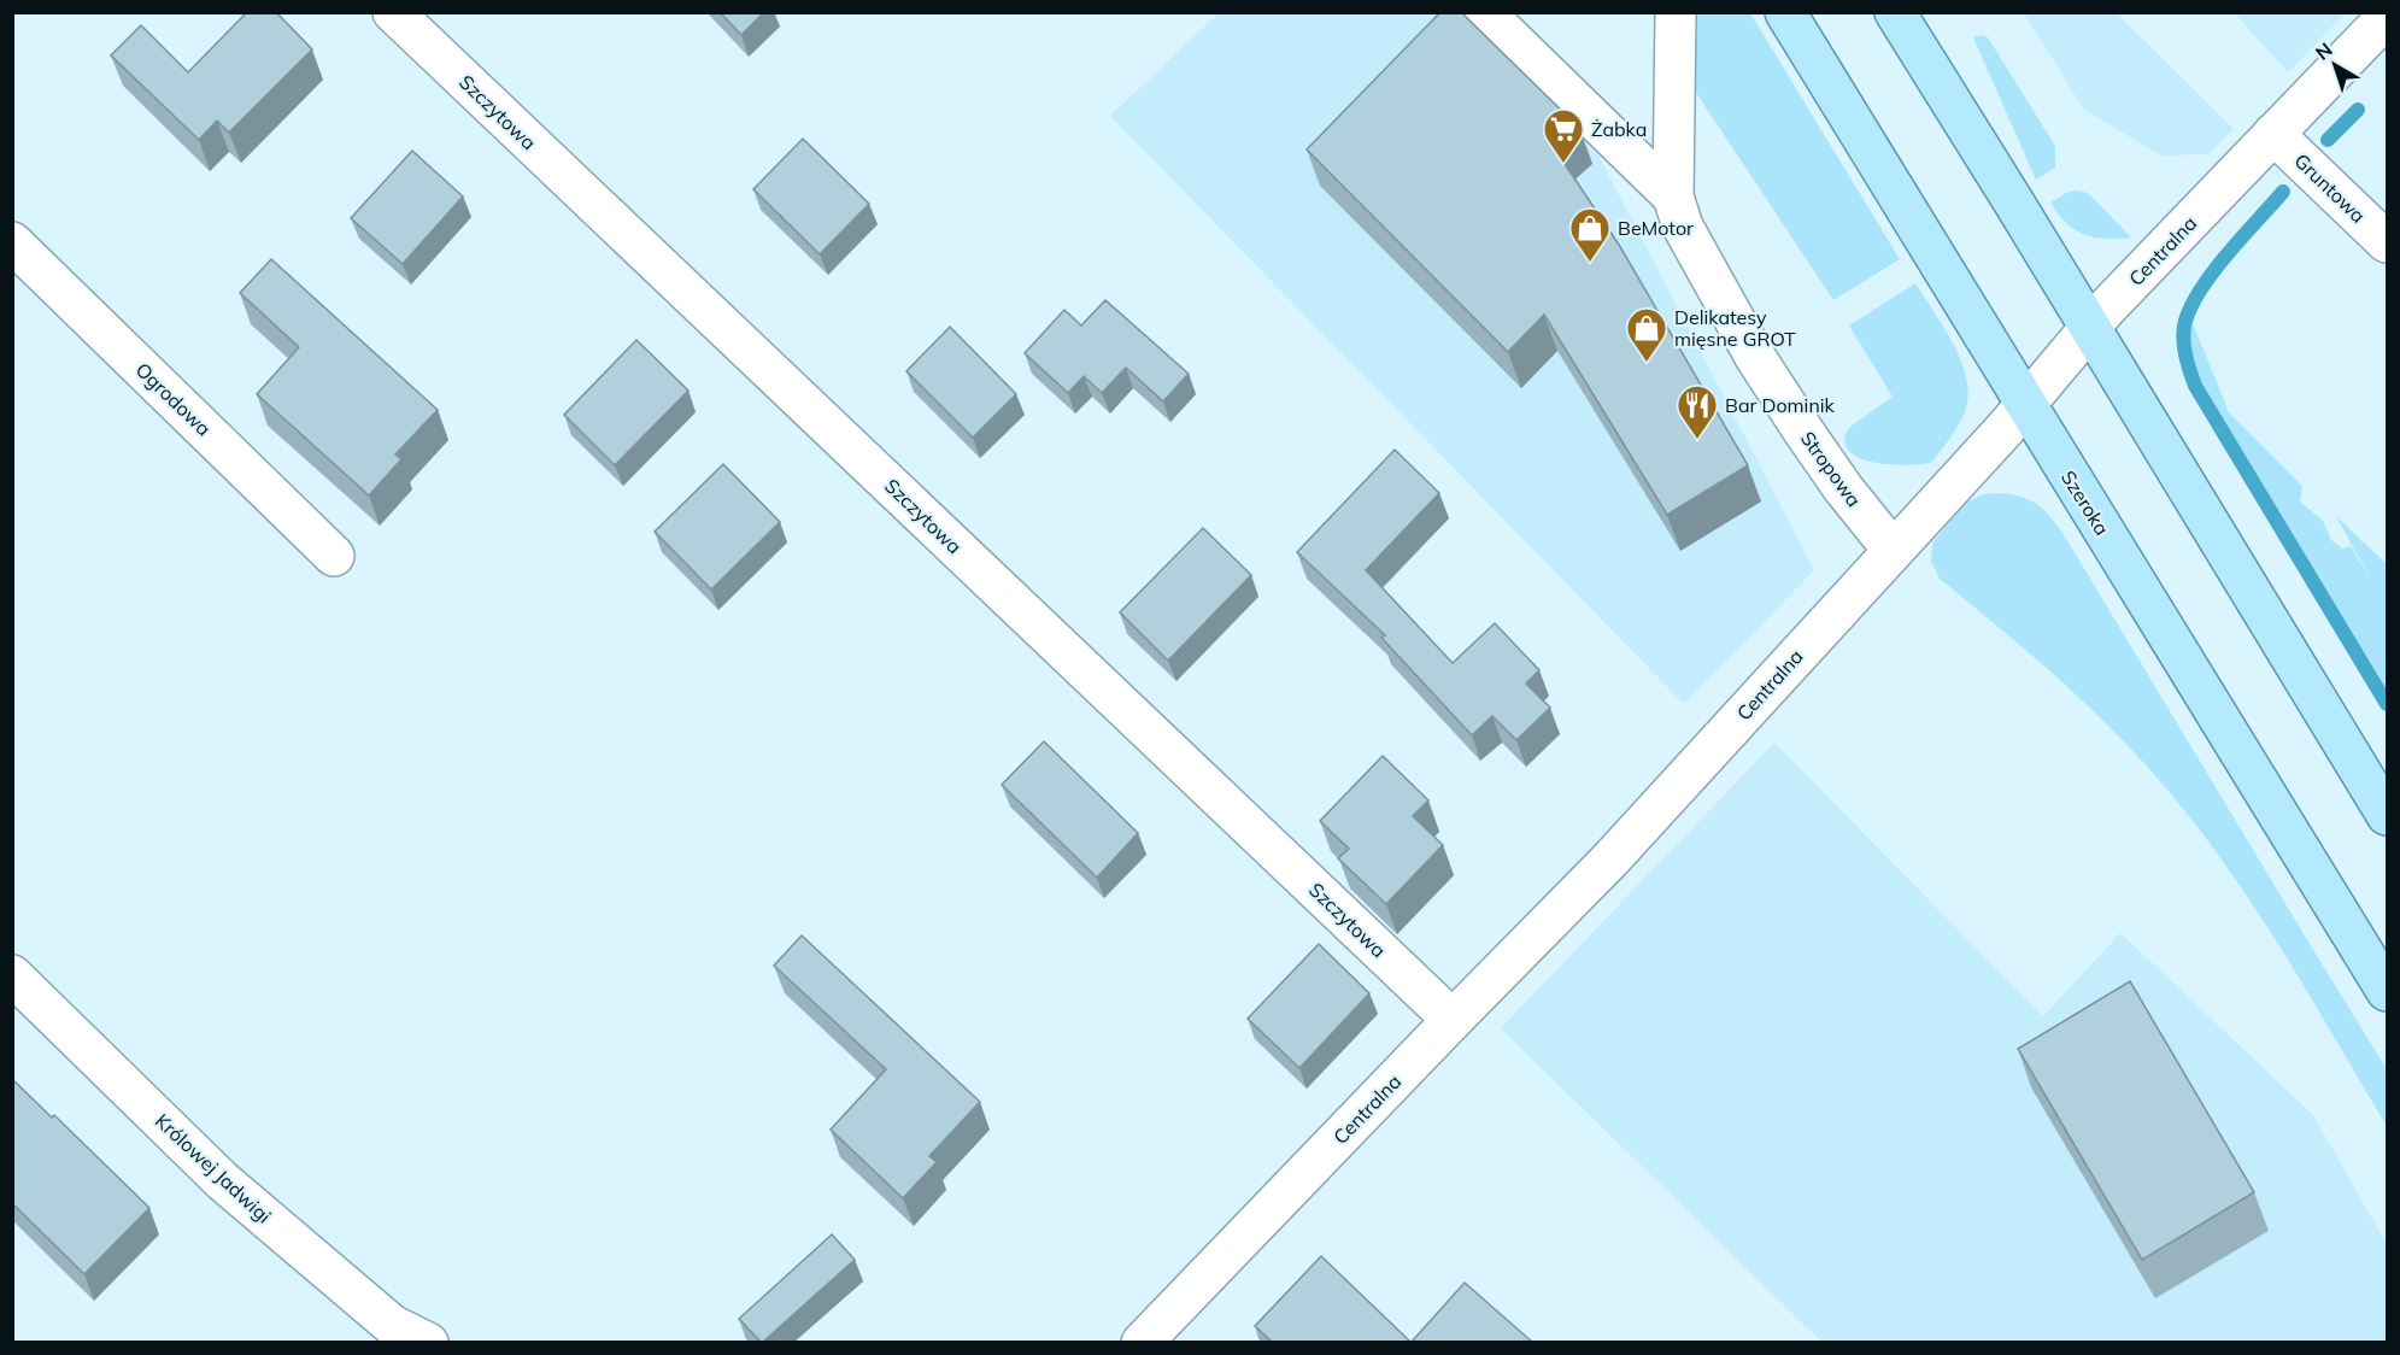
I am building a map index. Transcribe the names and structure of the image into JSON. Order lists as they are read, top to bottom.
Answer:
{
  "streets": {
    "main road": ["Szeroka"],
    "street": [
      "Szczytowa",
      "Gruntowa",
      "Centralna",
      "Ogrodowa",
      "Stropowa",
      "Królowej Jadwigi"
    ]
  },
  "crossings": [
    ["Szczytowa", "Centralna"],
    ["Gruntowa", "Centralna"],
    ["Centralna", "Stropowa"],
    ["Centralna", "Szeroka"]
  ],
  "places": {
    "supermarket": ["Żabka"],
    "shop": ["BeMotor", "Delikatesy mięsne GROT"],
    "restaurant": ["Bar Dominik"]
  },
  "north": "top left"
}
